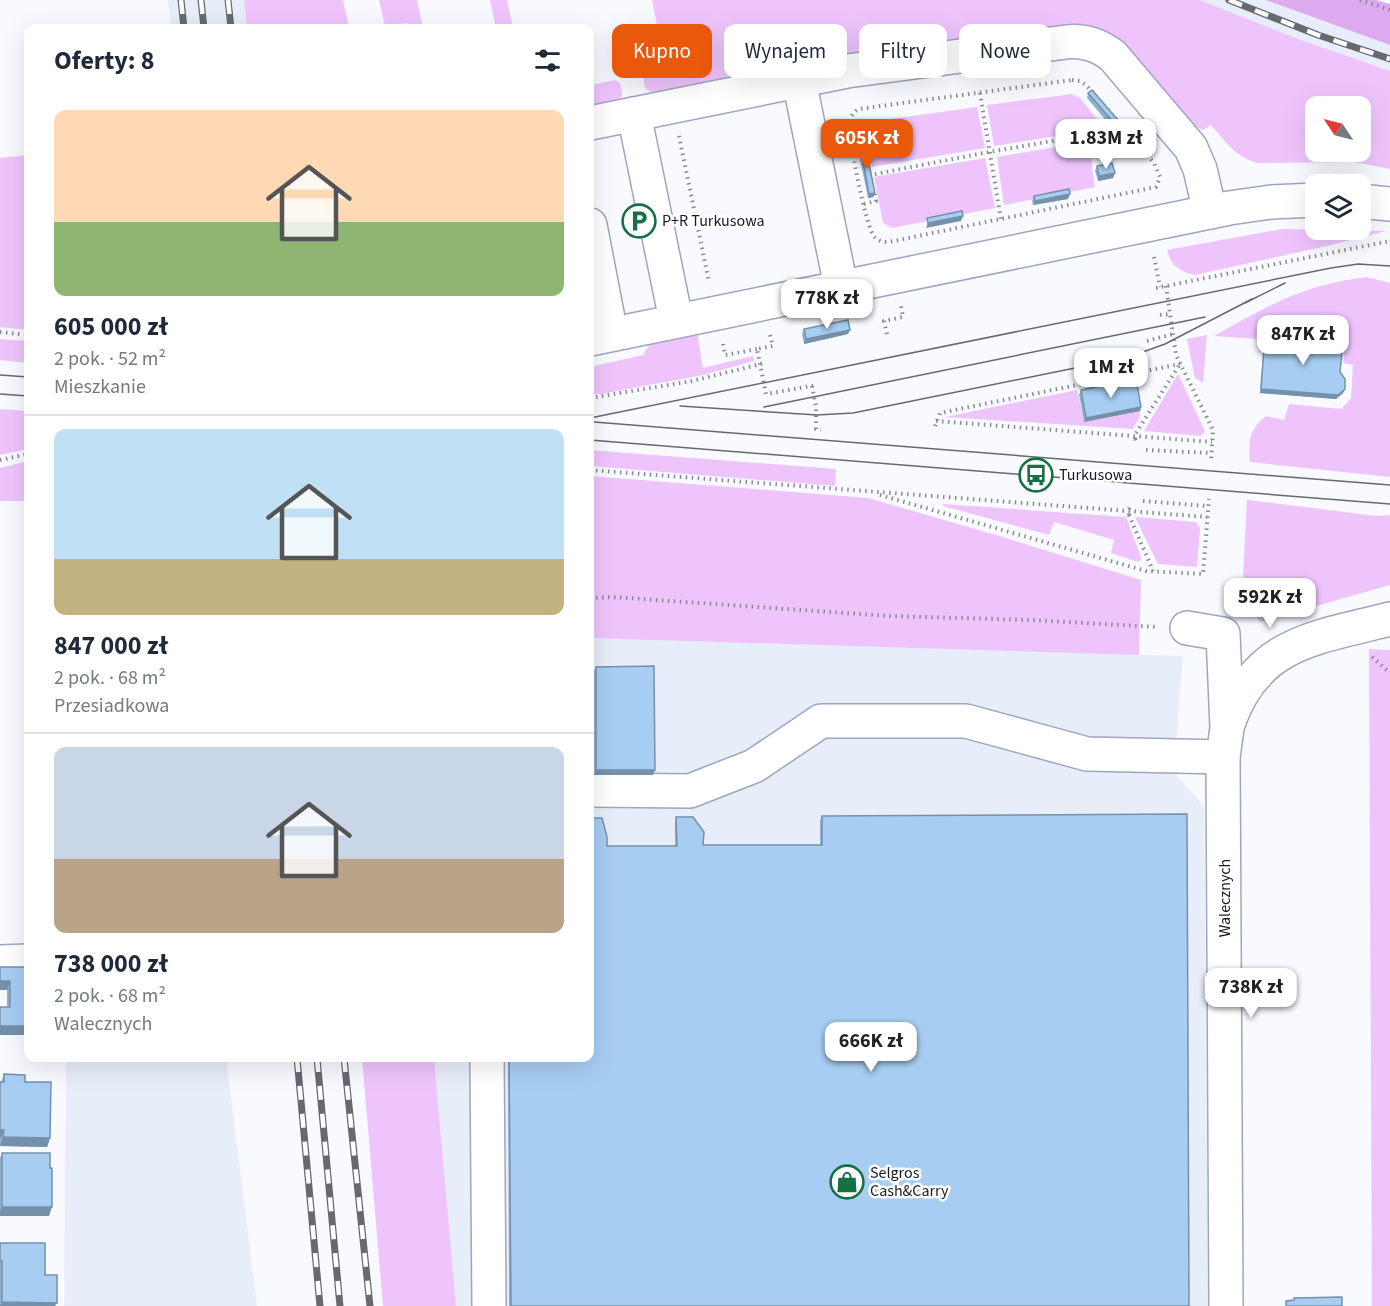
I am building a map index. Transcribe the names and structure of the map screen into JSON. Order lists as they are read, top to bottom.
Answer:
{
  "streets": {
    "street": ["Walecznych"]
  },
  "places": {
    "parking": ["P+R Turkusowa"],
    "bus stop": ["Turkusowa"],
    "shop": ["Selgros Cash&Carry"]
  },
  "north": "top left",
  "page": {
    "chip": [
      "Kupno",
      "Wynajem",
      "Filtry",
      "Nowe"
    ],
    "heading": "Oferty: 8",
    "list": [
      {
        "name": "605 000 zł",
        "note": "2 pok. · 52 m² · Mieszkanie"
      },
      {
        "name": "847 000 zł",
        "note": "2 pok. · 68 m² · Przesiadkowa"
      },
      {
        "name": "738 000 zł",
        "note": "2 pok. · 68 m² · Walecznych"
      }
    ],
    "price": [
      "605K zł",
      "1.83M zł",
      "778K zł",
      "847K zł",
      "1M zł",
      "592K zł",
      "738K zł",
      "666K zł"
    ]
  }
}
